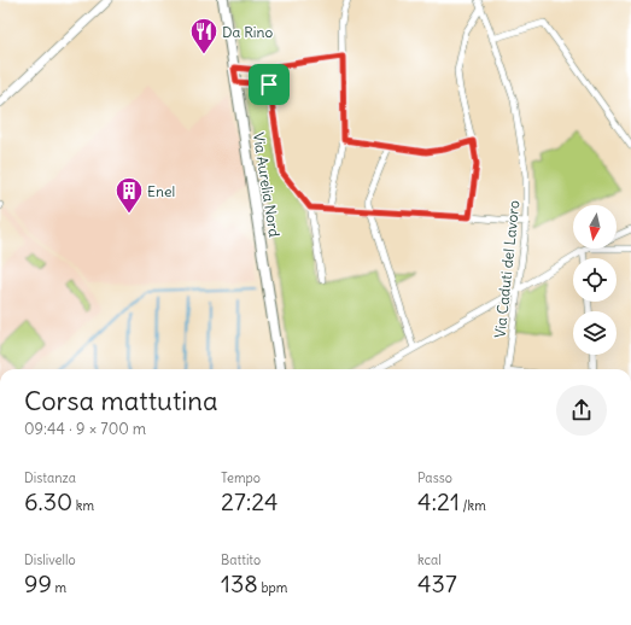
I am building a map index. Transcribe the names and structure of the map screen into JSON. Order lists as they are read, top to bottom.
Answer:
{
  "streets": {
    "main road": ["Via Aurelia Nord"],
    "street": ["Via Caduti del Lavoro"]
  },
  "places": {
    "restaurant": ["Da Rino"],
    "building": ["Enel"]
  },
  "north": "bottom",
  "page": {
    "heading": ["Corsa mattutina", "09:44 · 9 × 700 m"],
    "stats": [
      ["Distanza", "6.30 km"],
      ["Tempo", "27:24"],
      ["Passo", "4:21 /km"],
      ["Dislivello", "99 m"],
      ["Battito", "138 bpm"],
      ["kcal", "437"]
    ]
  }
}
